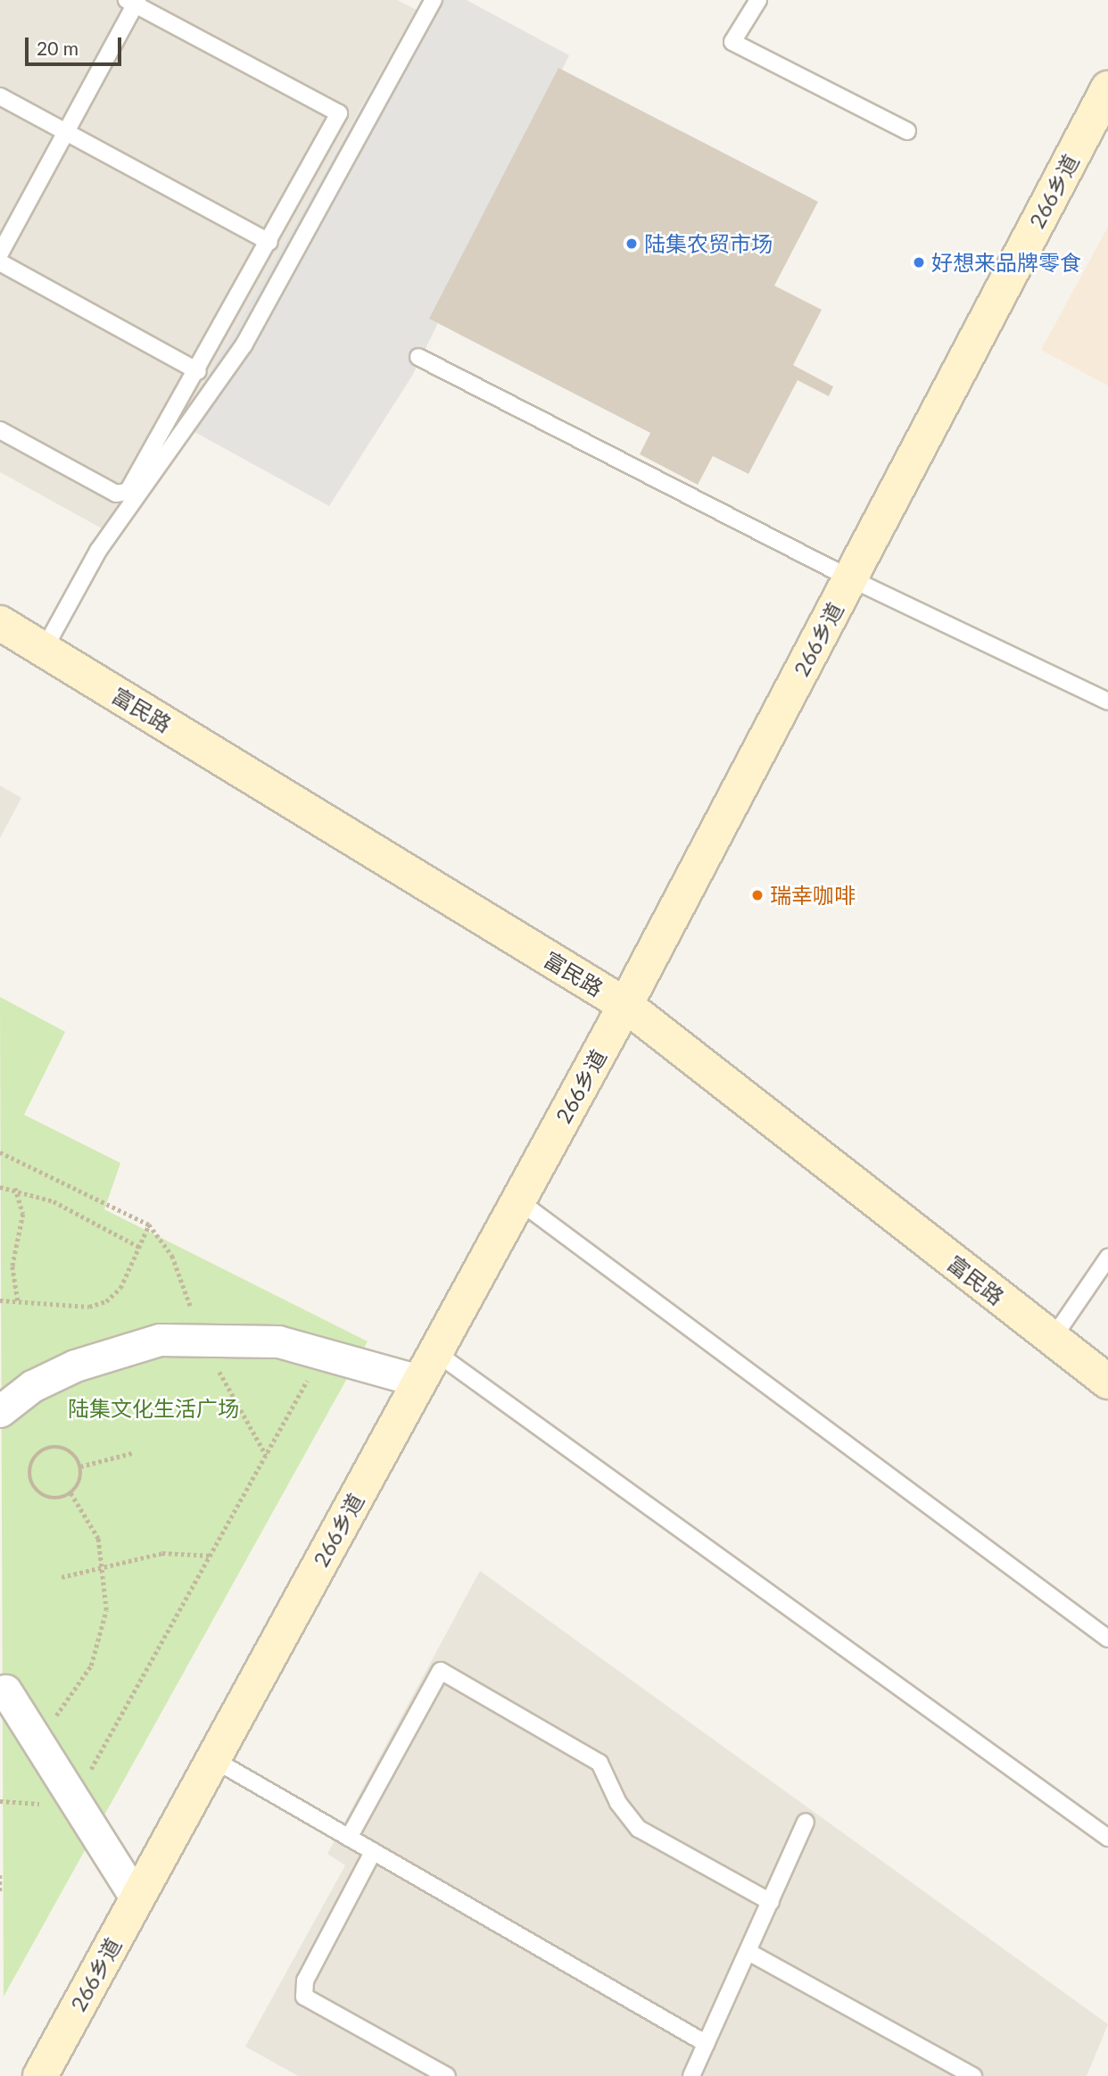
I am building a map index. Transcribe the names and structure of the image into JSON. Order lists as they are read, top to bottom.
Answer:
{
  "streets": {
    "main road": ["266乡道", "富民路"]
  },
  "crossings": [
    ["266乡道", "富民路"]
  ],
  "parks": ["陆集文化生活广场"],
  "places": ["陆集农贸市场", "好想来品牌零食", "瑞幸咖啡"],
  "scale_bar": "20 m"
}
